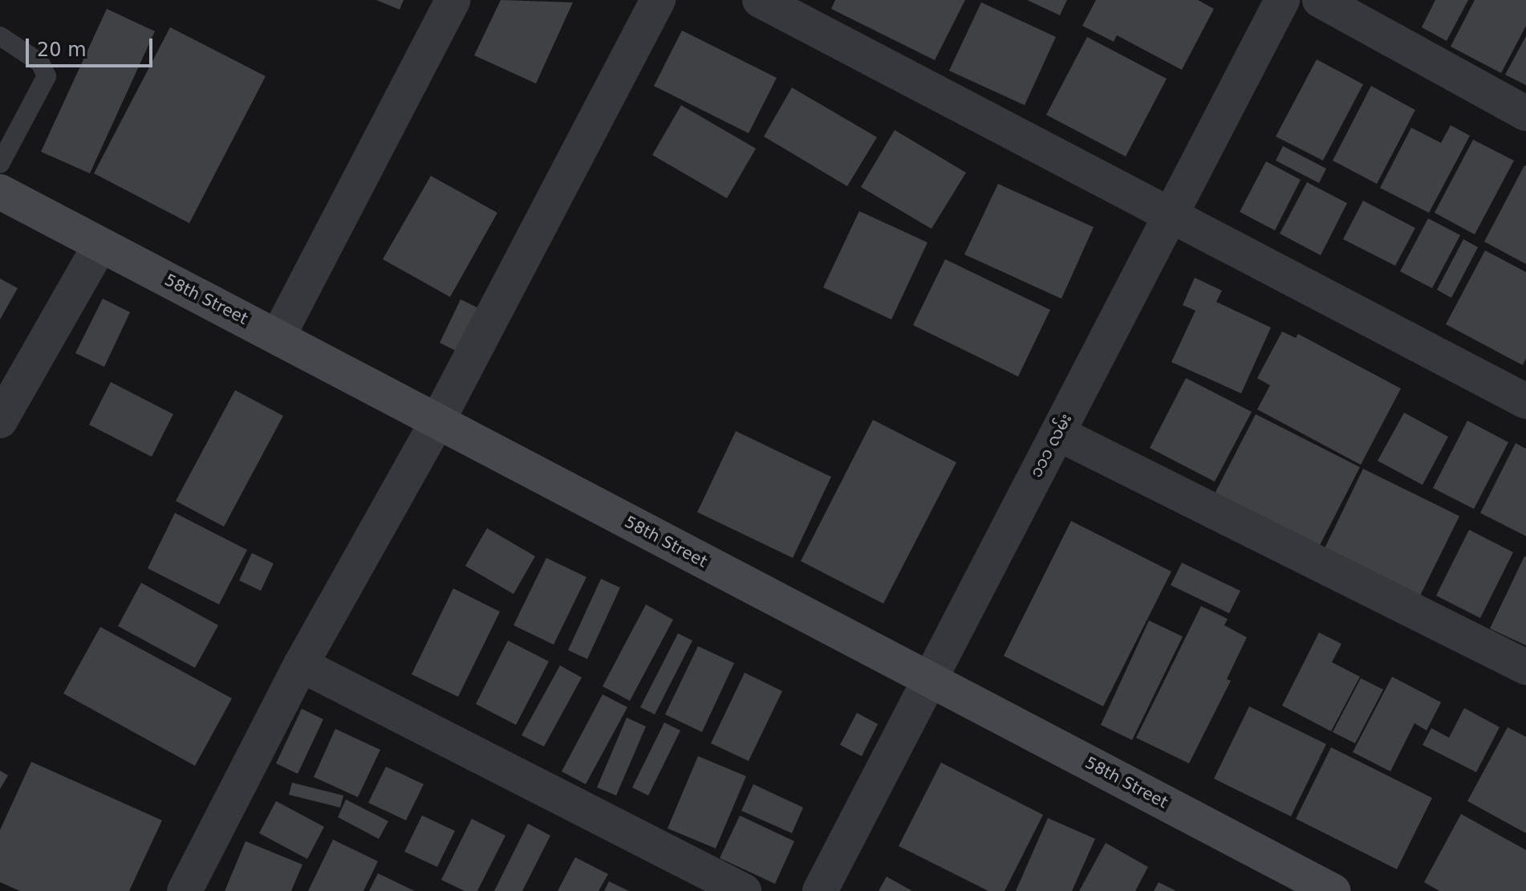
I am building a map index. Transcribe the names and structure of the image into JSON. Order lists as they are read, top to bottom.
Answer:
{
  "streets": {
    "main road": ["58th Street"],
    "street": ["၁၁၁ လမ်း"]
  },
  "crossings": [
    ["58th Street", "၁၁၁ လမ်း"]
  ],
  "scale_bar": "20 m"
}
